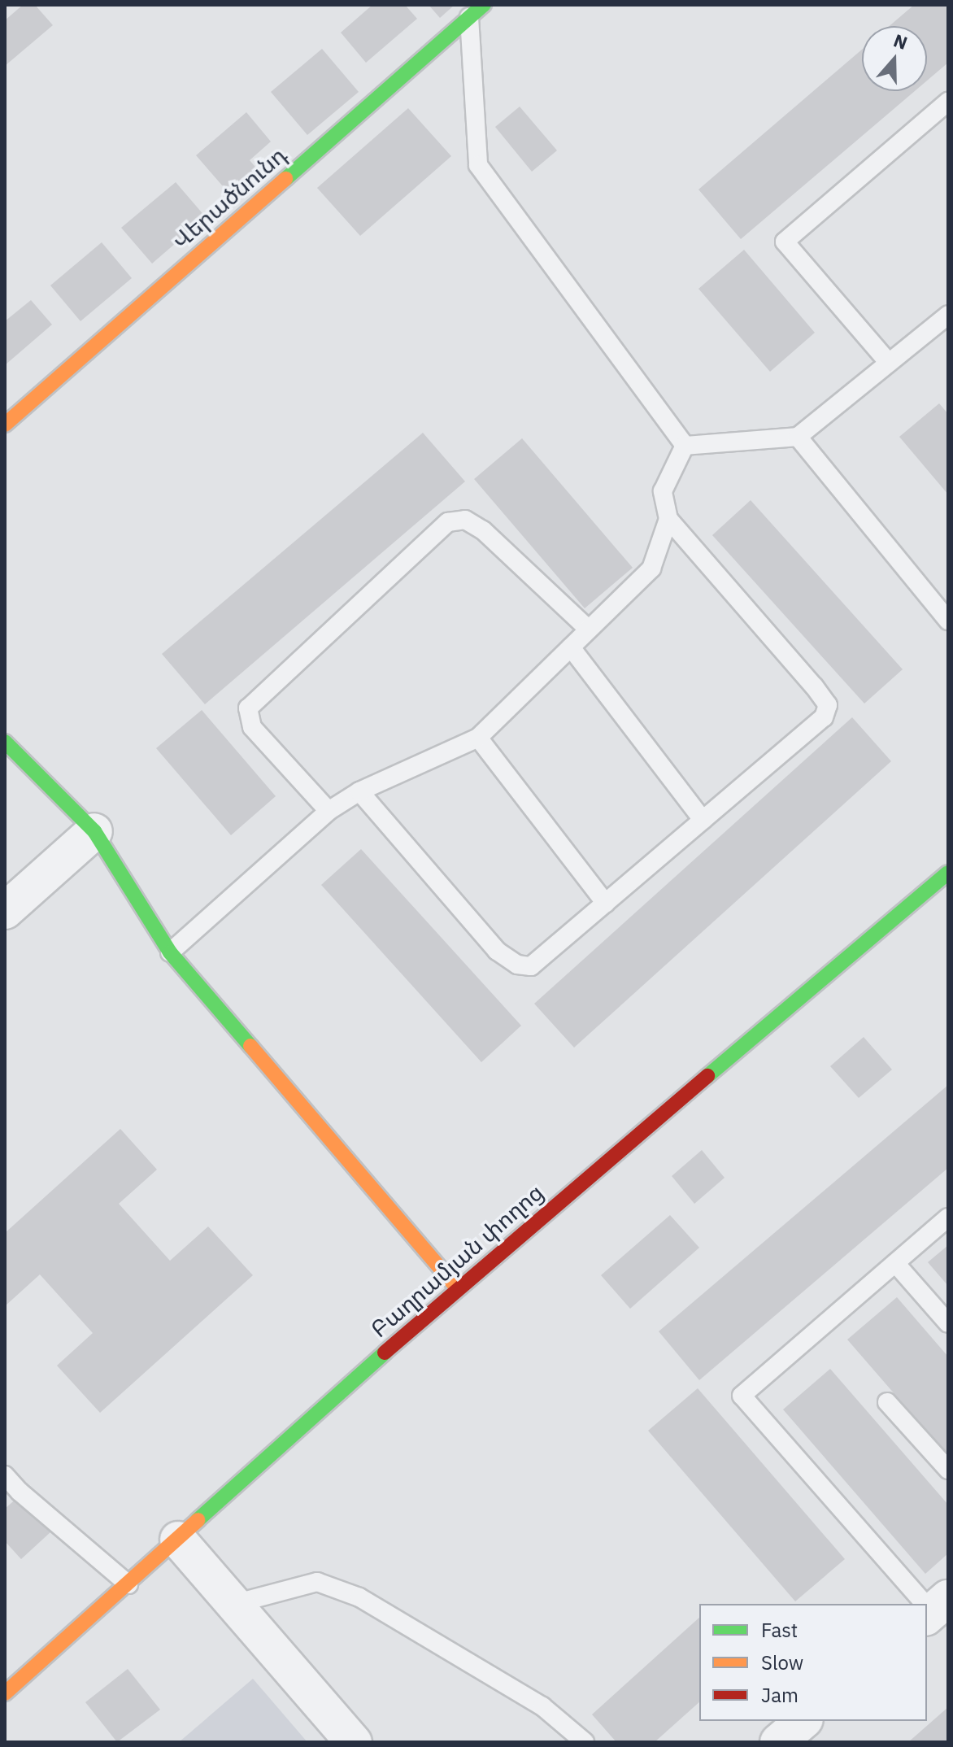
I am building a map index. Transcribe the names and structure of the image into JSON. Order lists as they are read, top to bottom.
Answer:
{
  "streets": {
    "street": ["Վերածնունդ", "Բաղրամյան փողոց"]
  },
  "legend": ["Fast", "Slow", "Jam"],
  "north": "top"
}
